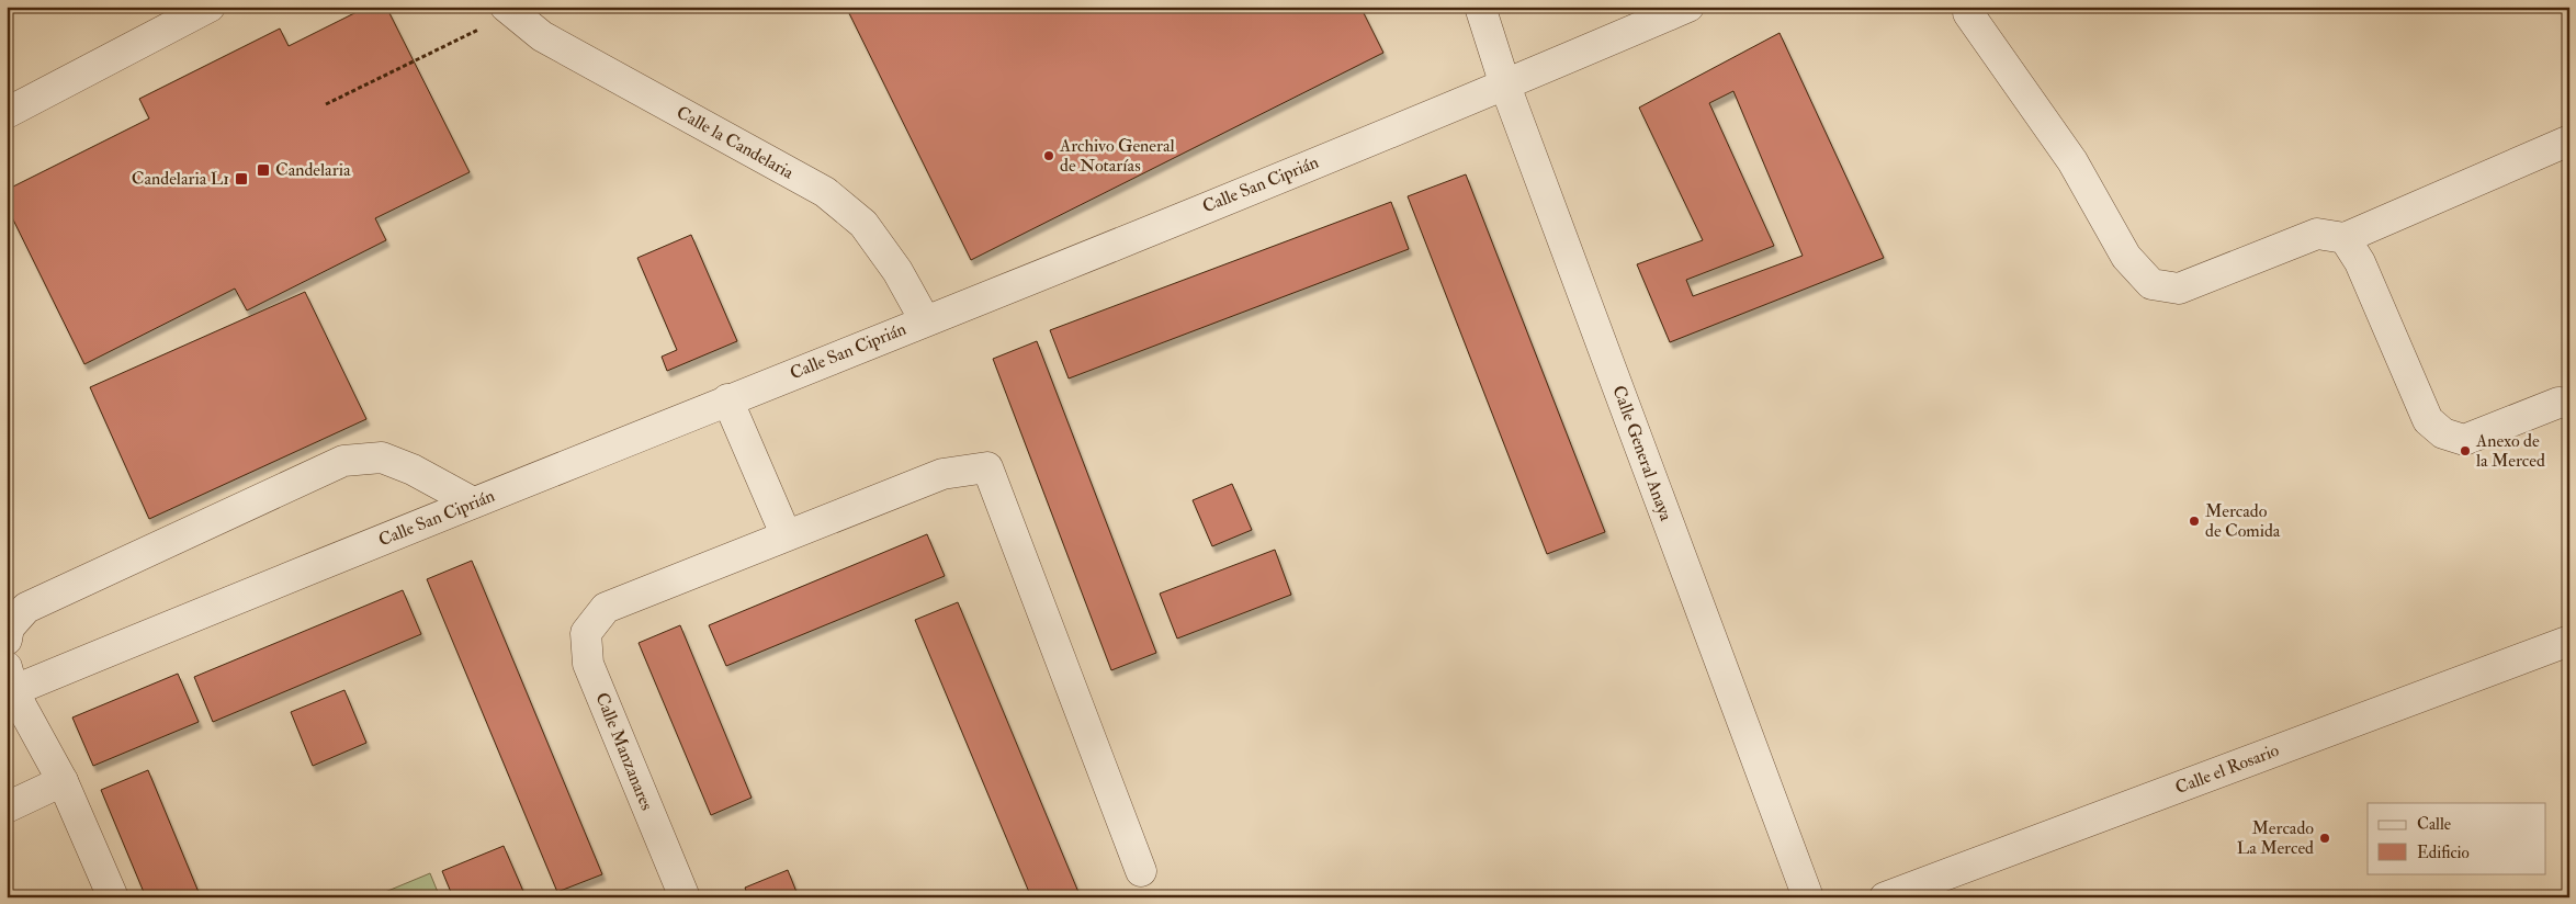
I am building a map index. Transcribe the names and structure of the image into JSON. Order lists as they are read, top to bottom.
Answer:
{
  "streets": {
    "street": [
      "Calle la Candelaria",
      "Calle San Ciprián",
      "Calle General Anaya",
      "Calle Manzanares",
      "Calle el Rosario"
    ]
  },
  "crossings": [
    ["Calle la Candelaria", "Calle San Ciprián"],
    ["Calle San Ciprián", "Calle General Anaya"]
  ],
  "places": {
    "other": [
      "Archivo General de Notarías",
      "Anexo de la Merced",
      "Mercado de Comida",
      "Mercado La Merced"
    ],
    "transit": ["Candelaria", "Candelaria L1"]
  },
  "legend": ["Calle", "Edificio"]
}
